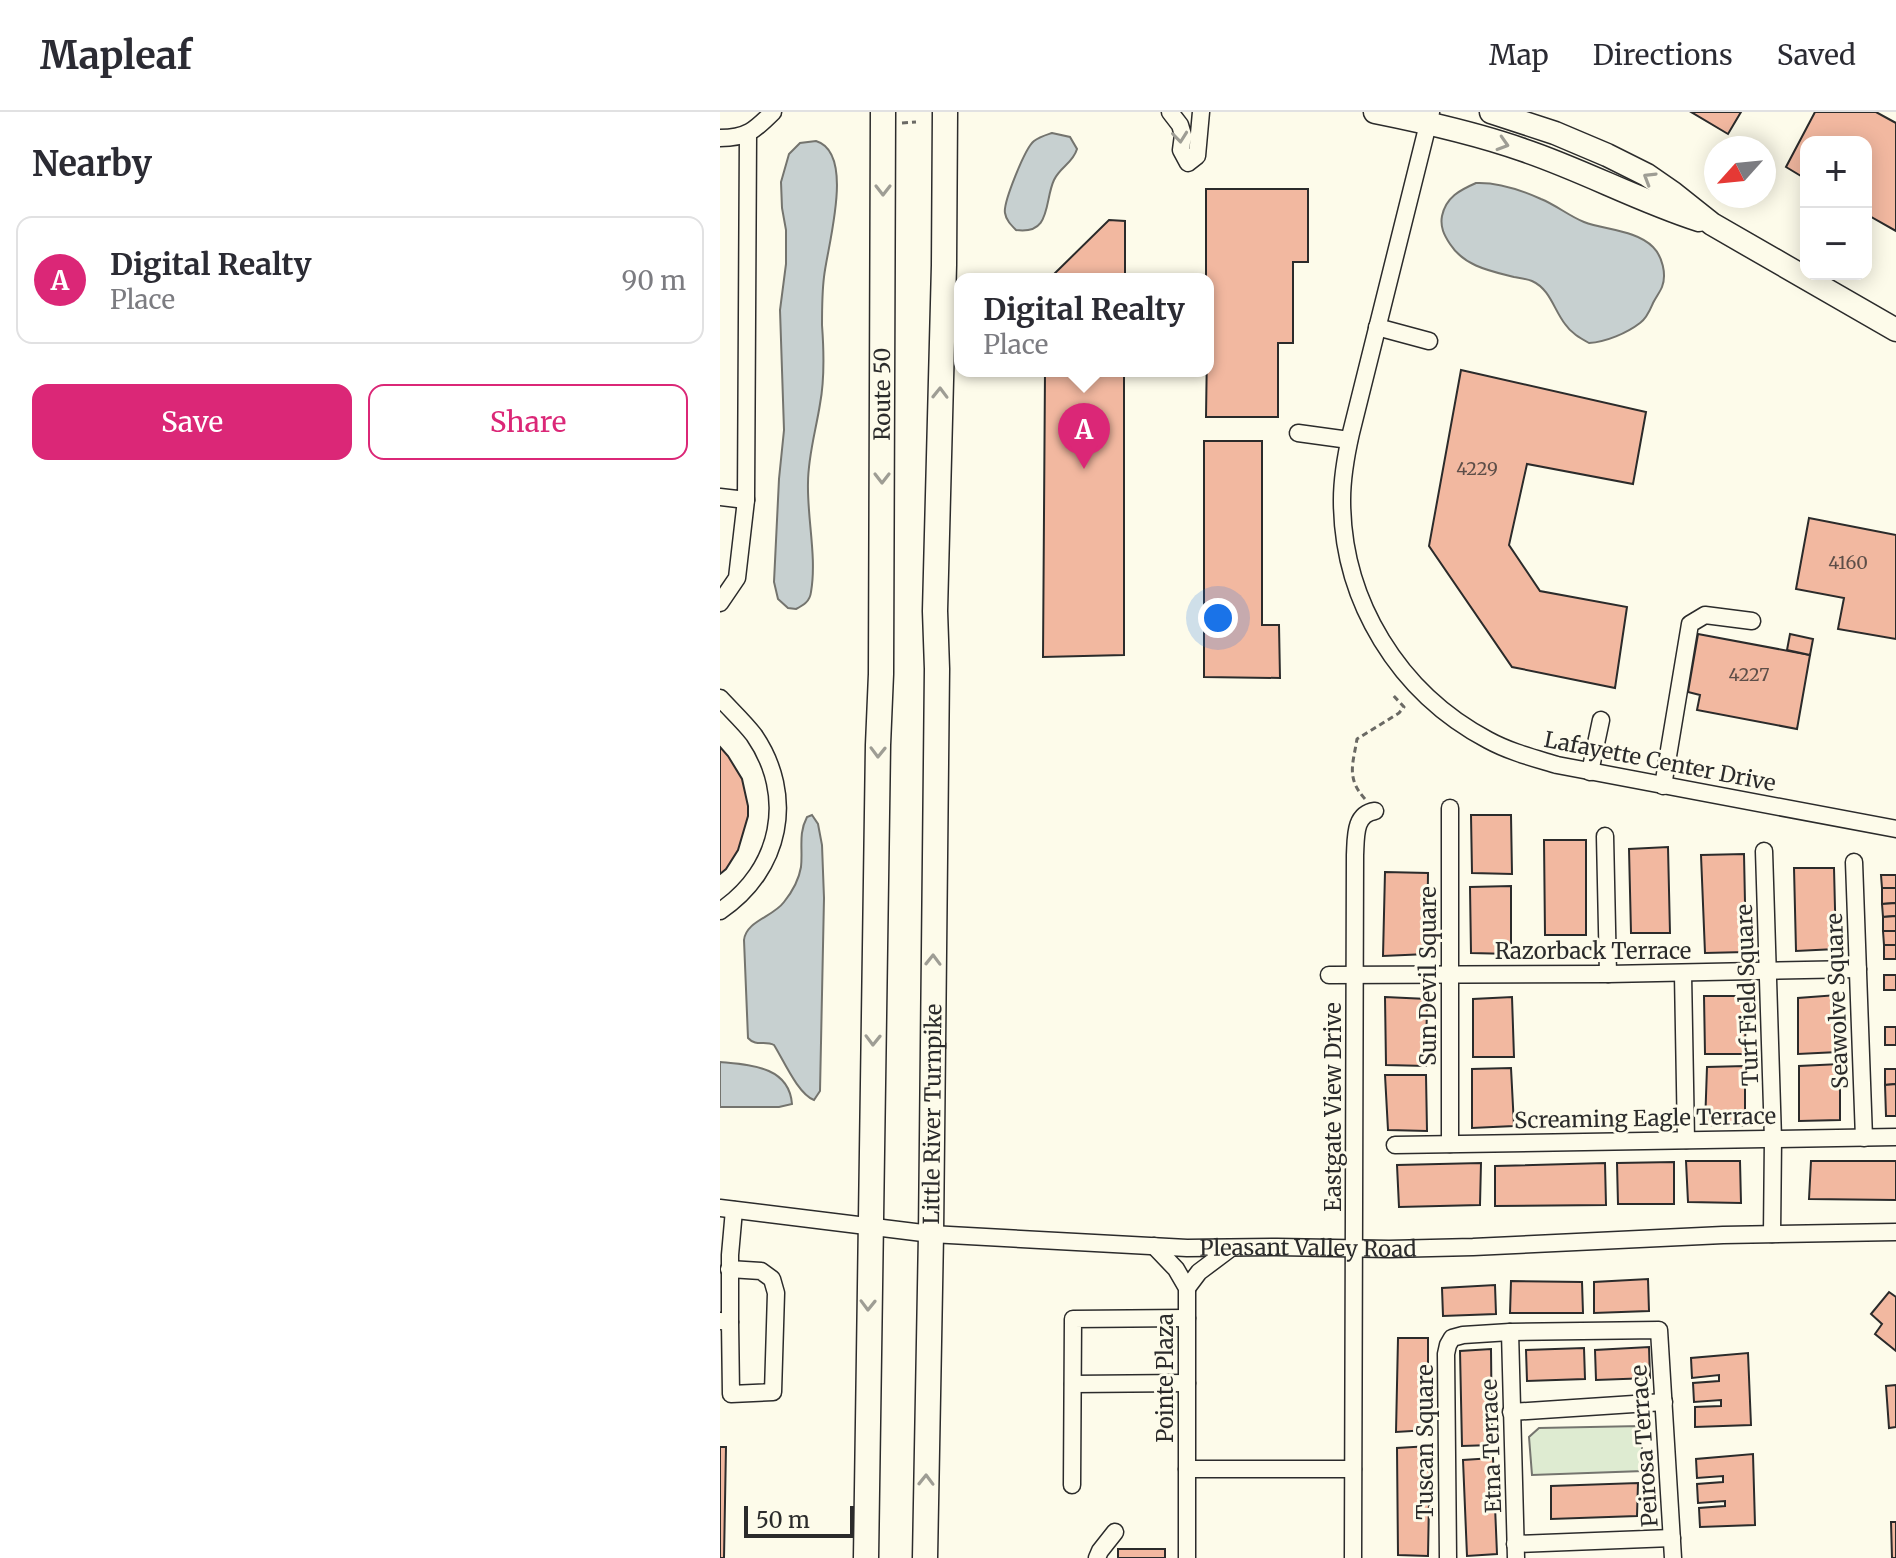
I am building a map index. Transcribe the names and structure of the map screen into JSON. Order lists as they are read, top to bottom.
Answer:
{
  "streets": {
    "highway": ["Route 50", "Little River Turnpike"],
    "street": [
      "Lafayette Center Drive",
      "Razorback Terrace",
      "Sun Devil Square",
      "Turf Field Square",
      "Seawolve Square",
      "Eastgate View Drive",
      "Screaming Eagle Terrace",
      "Pleasant Valley Road",
      "Pointe Plaza",
      "Tuscan Square",
      "Etna Terrace",
      "Peirosa Terrace"
    ]
  },
  "crossings": [
    ["Route 50", "Pleasant Valley Road"],
    ["Razorback Terrace", "Sun Devil Square"],
    ["Razorback Terrace", "Turf Field Square"],
    ["Razorback Terrace", "Seawolve Square"],
    ["Razorback Terrace", "Eastgate View Drive"],
    ["Sun Devil Square", "Screaming Eagle Terrace"],
    ["Turf Field Square", "Screaming Eagle Terrace"],
    ["Turf Field Square", "Pleasant Valley Road"],
    ["Seawolve Square", "Screaming Eagle Terrace"],
    ["Eastgate View Drive", "Pleasant Valley Road"],
    ["Eastgate View Drive", "Pointe Plaza"],
    ["Little River Turnpike", "Pleasant Valley Road"],
    ["Tuscan Square", "Etna Terrace"],
    ["Tuscan Square", "Peirosa Terrace"]
  ],
  "one_way": ["Route 50", "Little River Turnpike"],
  "house_numbers": ["4229", "4160", "4227"],
  "scale_bar": "50 m",
  "north": "bottom left",
  "page": {
    "header": "Mapleaf",
    "nav": ["Map", "Directions", "Saved"],
    "heading": "Nearby",
    "map_buttons": ["+", "−"],
    "list": [
      {
        "mark": "A",
        "name": "Digital Realty",
        "note": "Place",
        "value": "90 m"
      }
    ],
    "popup": ["Digital Realty", "Place"],
    "buttons": ["Save", "Share"],
    "pins": "A",
    "scale": "50 m"
  }
}
